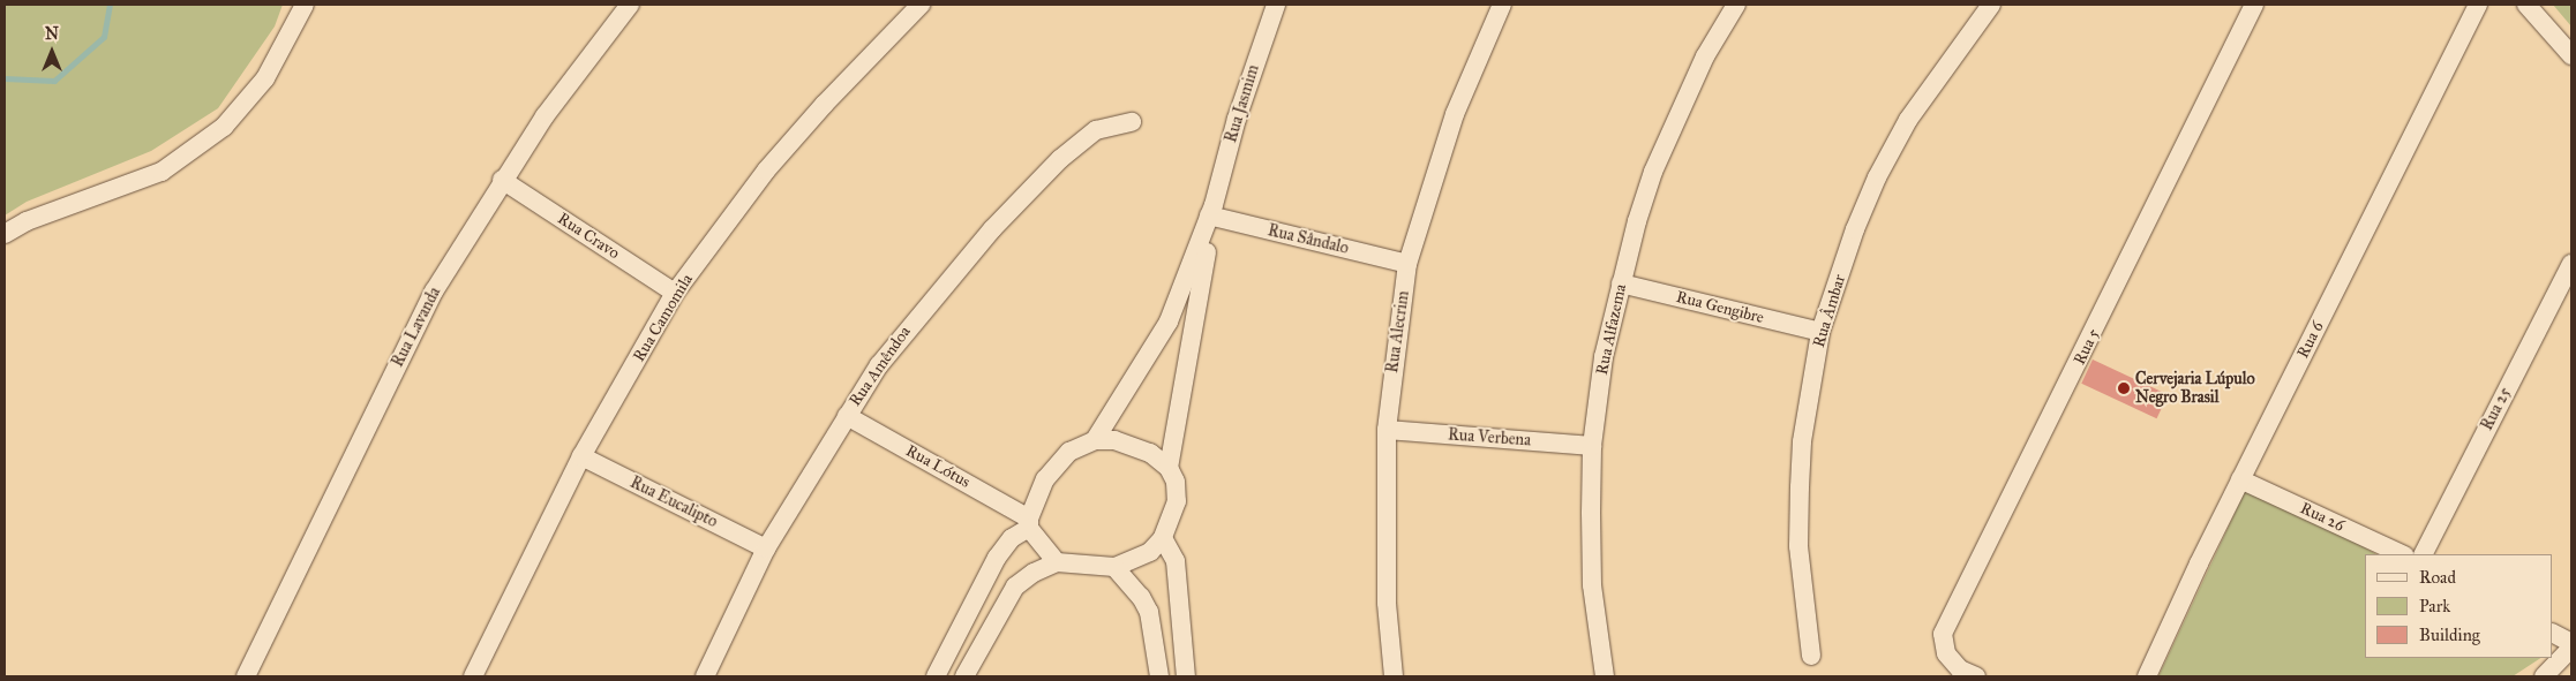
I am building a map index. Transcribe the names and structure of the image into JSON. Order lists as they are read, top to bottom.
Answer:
{
  "streets": {
    "street": [
      "Rua Jasmim",
      "Rua Cravo",
      "Rua Sândalo",
      "Rua Gengibre",
      "Rua Âmbar",
      "Rua Camomila",
      "Rua Lavanda",
      "Rua Alfazema",
      "Rua Alecrim",
      "Rua 6",
      "Rua 5",
      "Rua Amêndoa",
      "Rua 25",
      "Rua Verbena",
      "Rua Lótus",
      "Rua Eucalipto",
      "Rua 26"
    ]
  },
  "crossings": [
    ["Rua Jasmim", "Rua Sândalo"],
    ["Rua Cravo", "Rua Camomila"],
    ["Rua Cravo", "Rua Lavanda"],
    ["Rua Sândalo", "Rua Alecrim"],
    ["Rua Gengibre", "Rua Âmbar"],
    ["Rua Gengibre", "Rua Alfazema"],
    ["Rua Camomila", "Rua Eucalipto"],
    ["Rua Alfazema", "Rua Verbena"],
    ["Rua Alecrim", "Rua Verbena"],
    ["Rua 6", "Rua 26"],
    ["Rua Amêndoa", "Rua Lótus"],
    ["Rua Amêndoa", "Rua Eucalipto"]
  ],
  "places": ["Cervejaria Lúpulo Negro Brasil"],
  "legend": ["Road", "Park", "Building"],
  "north": "top"
}
